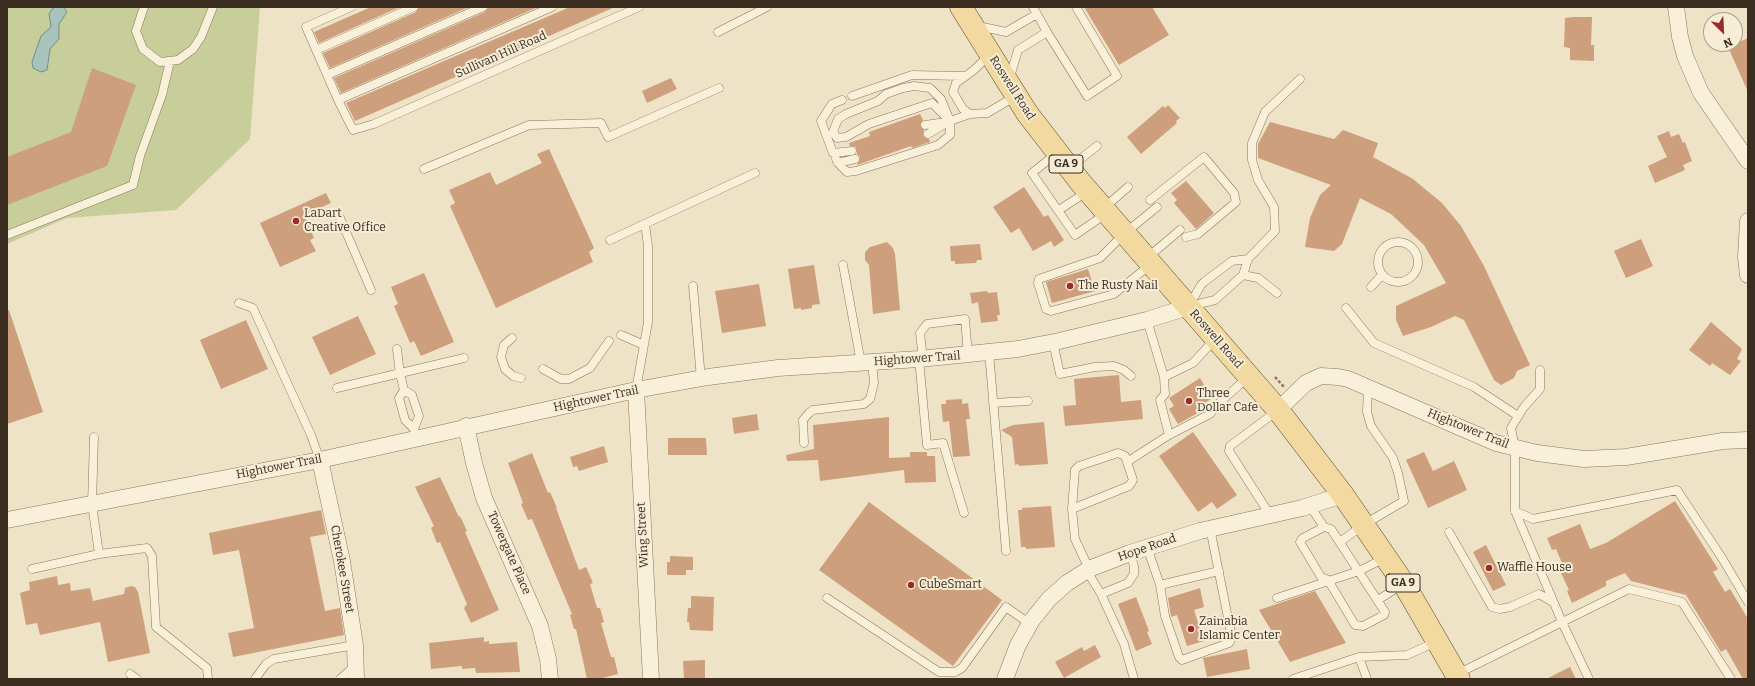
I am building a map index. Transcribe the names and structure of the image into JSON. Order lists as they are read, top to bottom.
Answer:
{
  "streets": {
    "main road": ["Roswell Road", "GA 9"],
    "street": [
      "Hightower Trail",
      "Wing Street",
      "Hope Road",
      "Towergate Place",
      "Cherokee Street"
    ],
    "lane": ["Sullivan Hill Road"]
  },
  "crossings": [
    ["Roswell Road", "Hightower Trail"],
    ["Roswell Road", "Hope Road"],
    ["Hightower Trail", "Wing Street"],
    ["Hightower Trail", "Towergate Place"],
    ["Hightower Trail", "Cherokee Street"]
  ],
  "places": [
    "LaDart Creative Office",
    "The Rusty Nail",
    "Three Dollar Cafe",
    "Waffle House",
    "CubeSmart",
    "Zainabia Islamic Center"
  ],
  "north": "bottom right"
}
